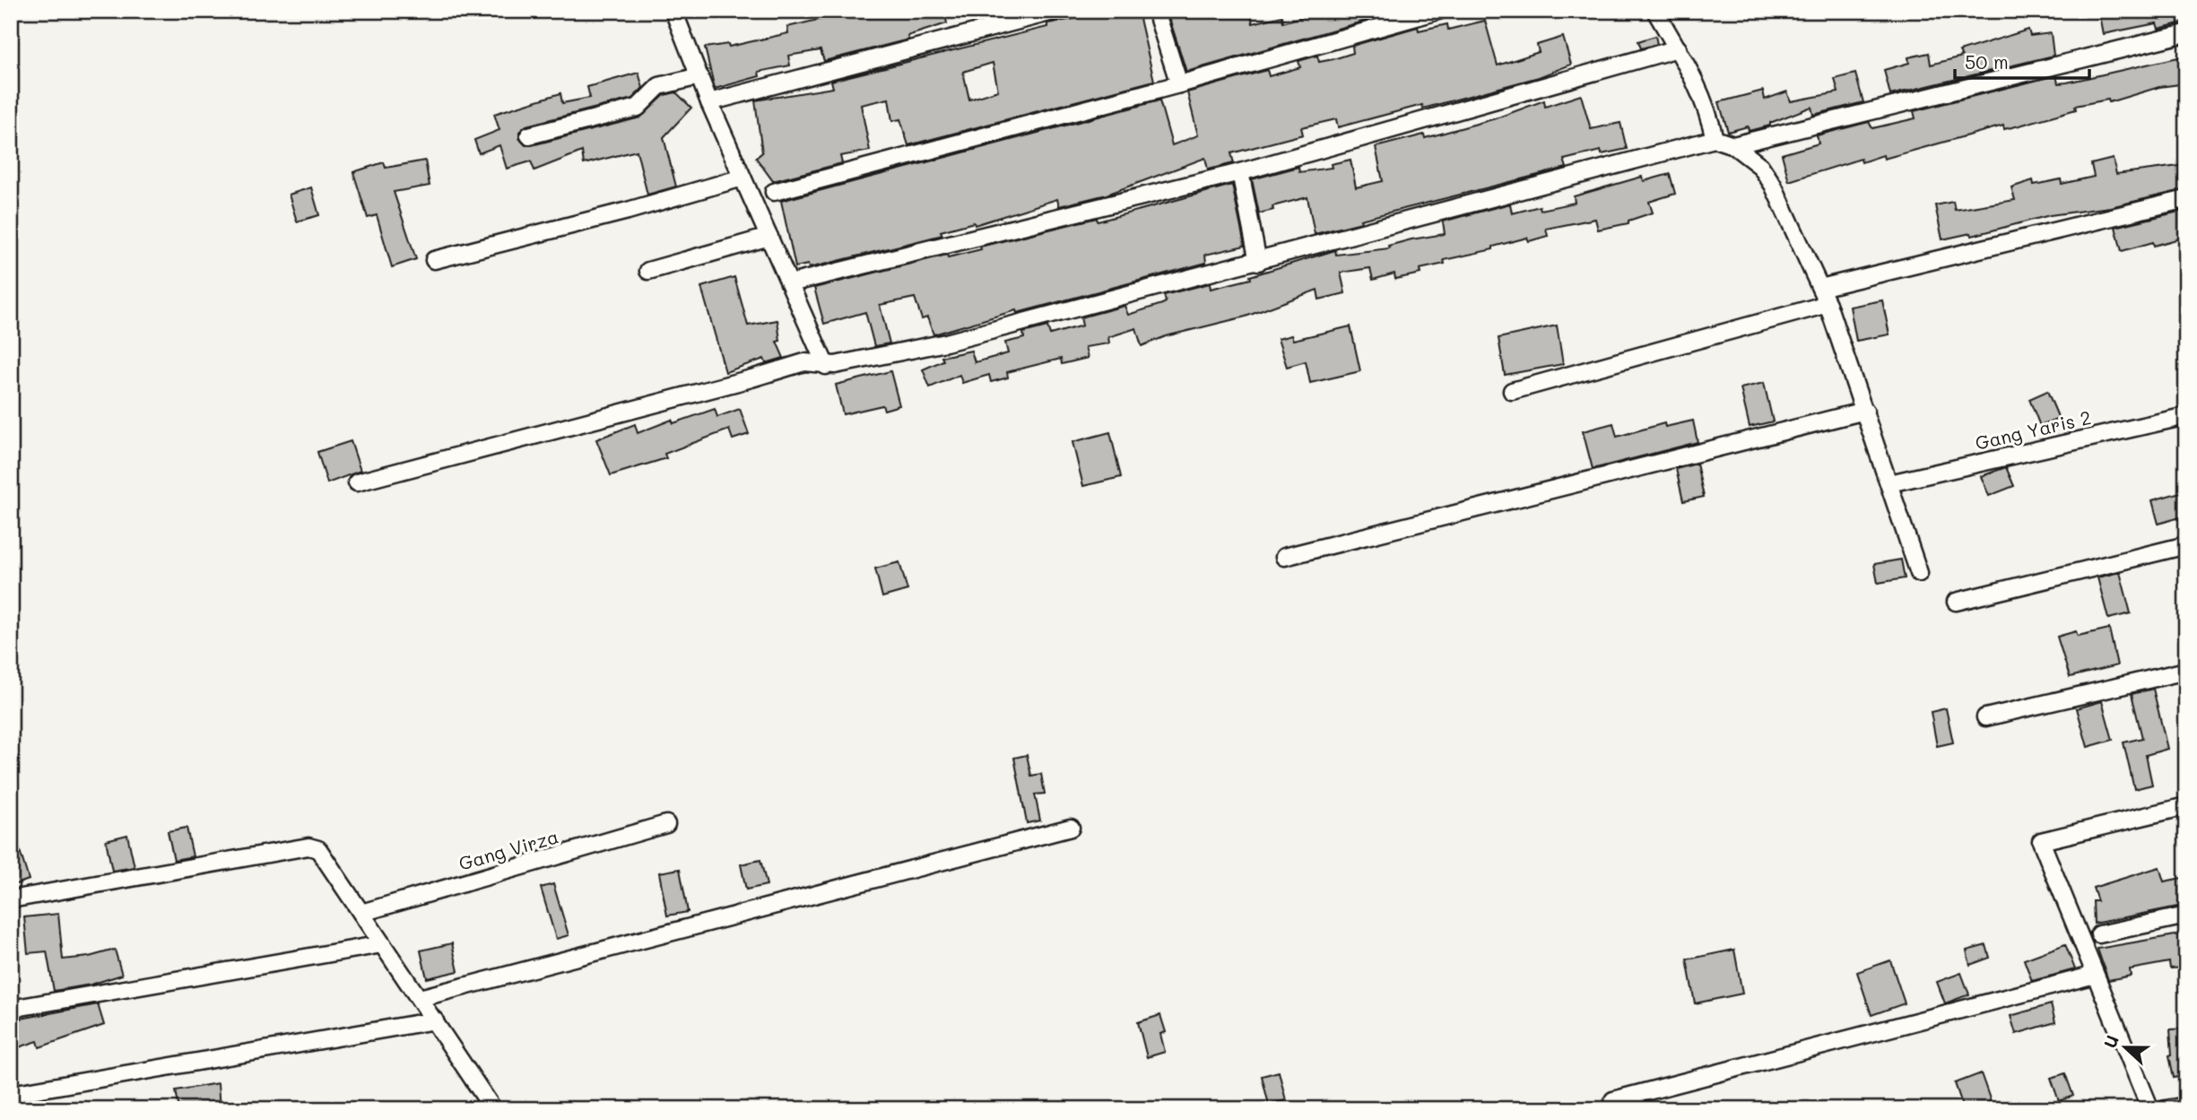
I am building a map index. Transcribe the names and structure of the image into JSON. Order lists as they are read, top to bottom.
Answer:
{
  "streets": {
    "street": ["Gang Yaris 2", "Gang Virza"]
  },
  "scale_bar": "50 m",
  "north": "left"
}
